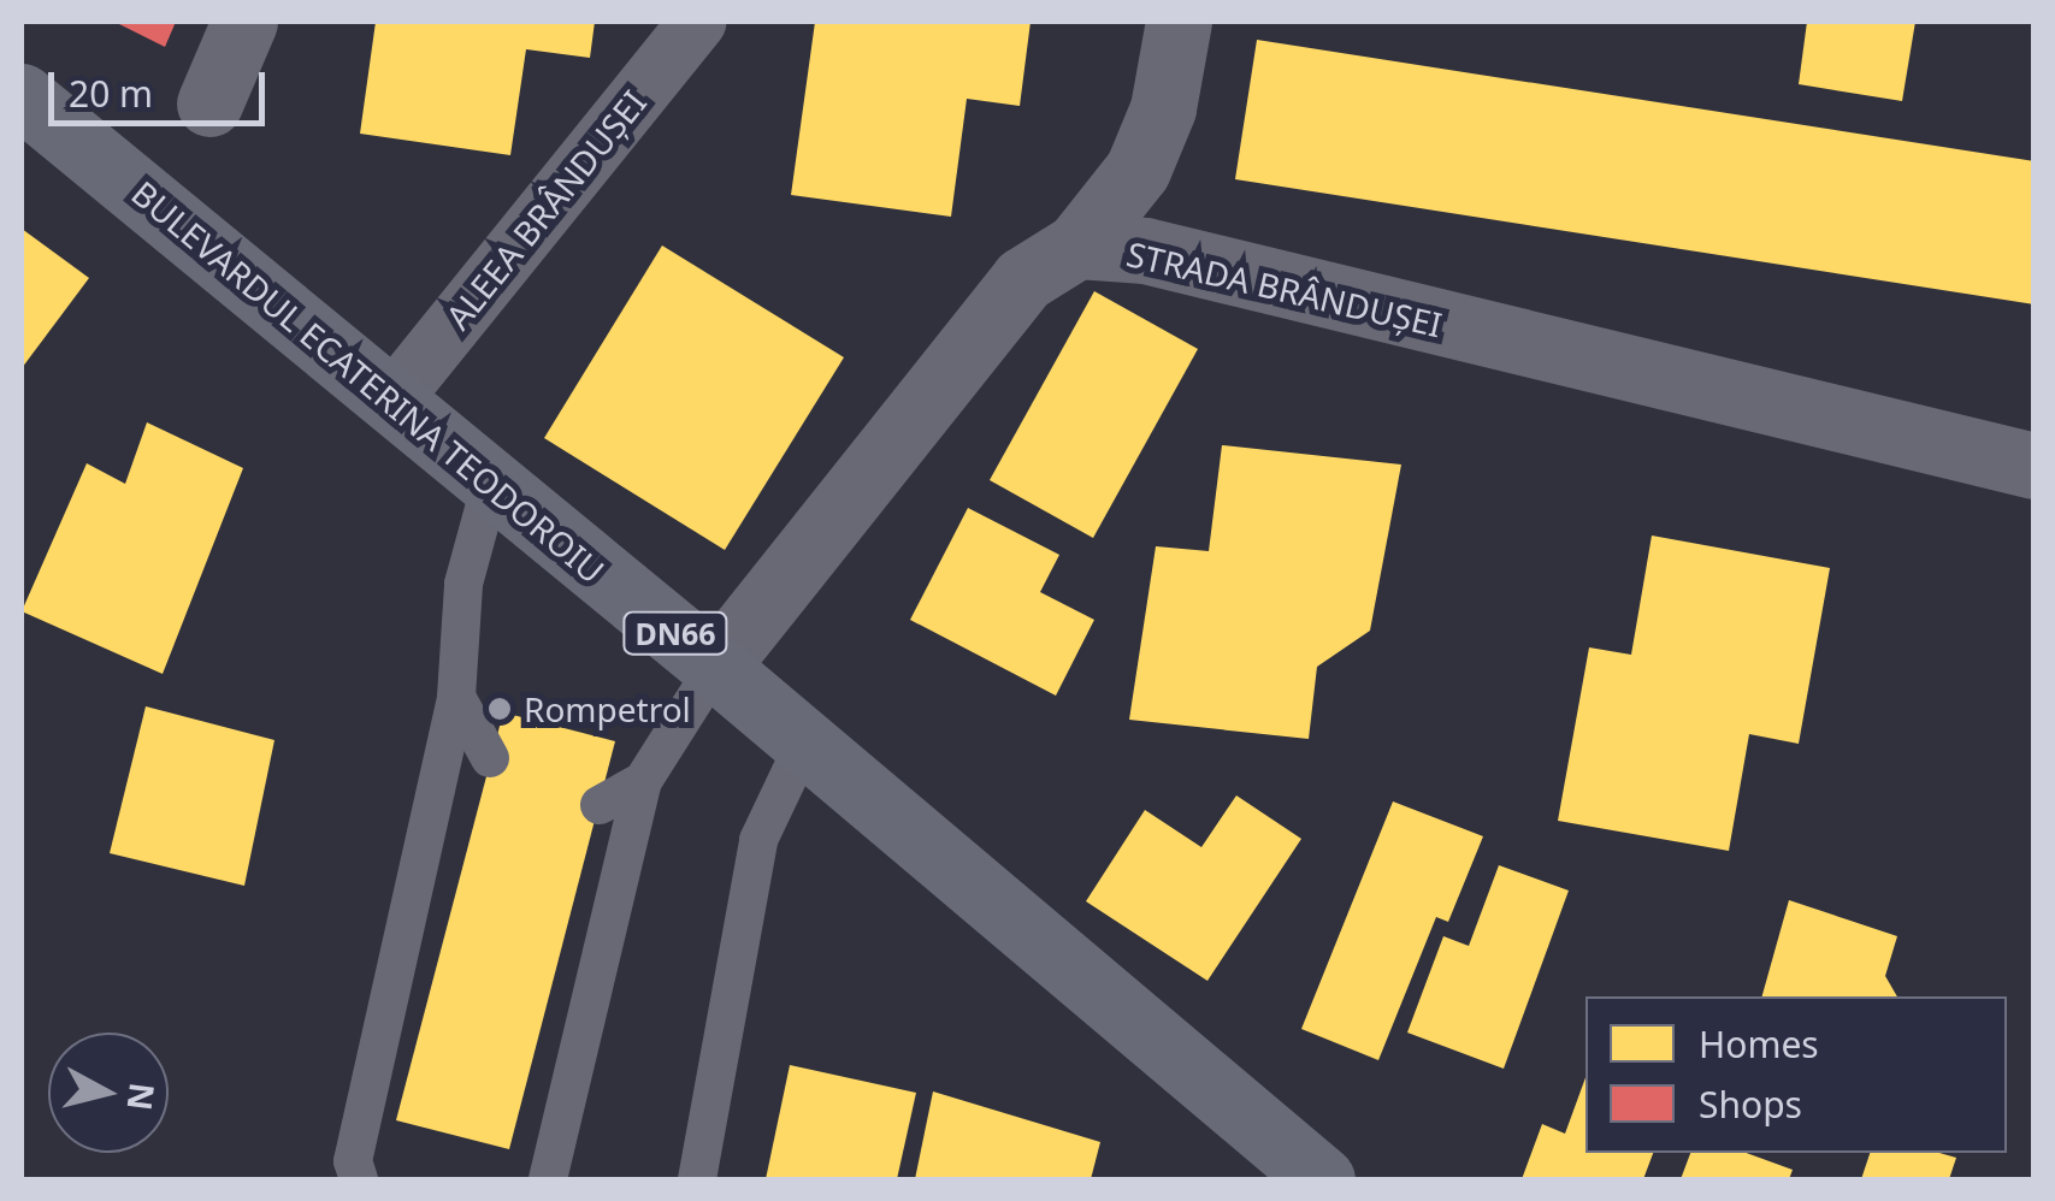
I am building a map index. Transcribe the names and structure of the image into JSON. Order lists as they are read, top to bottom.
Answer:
{
  "streets": {
    "main road": ["BULEVARDUL ECATERINA TEODOROIU", "DN66"],
    "street": ["ALEEA BRÂNDUȘEI", "STRADA BRÂNDUȘEI"]
  },
  "crossings": [
    ["ALEEA BRÂNDUȘEI", "BULEVARDUL ECATERINA TEODOROIU"]
  ],
  "places": ["Rompetrol"],
  "legend": ["Homes", "Shops"],
  "scale_bar": "20 m",
  "north": "right"
}
